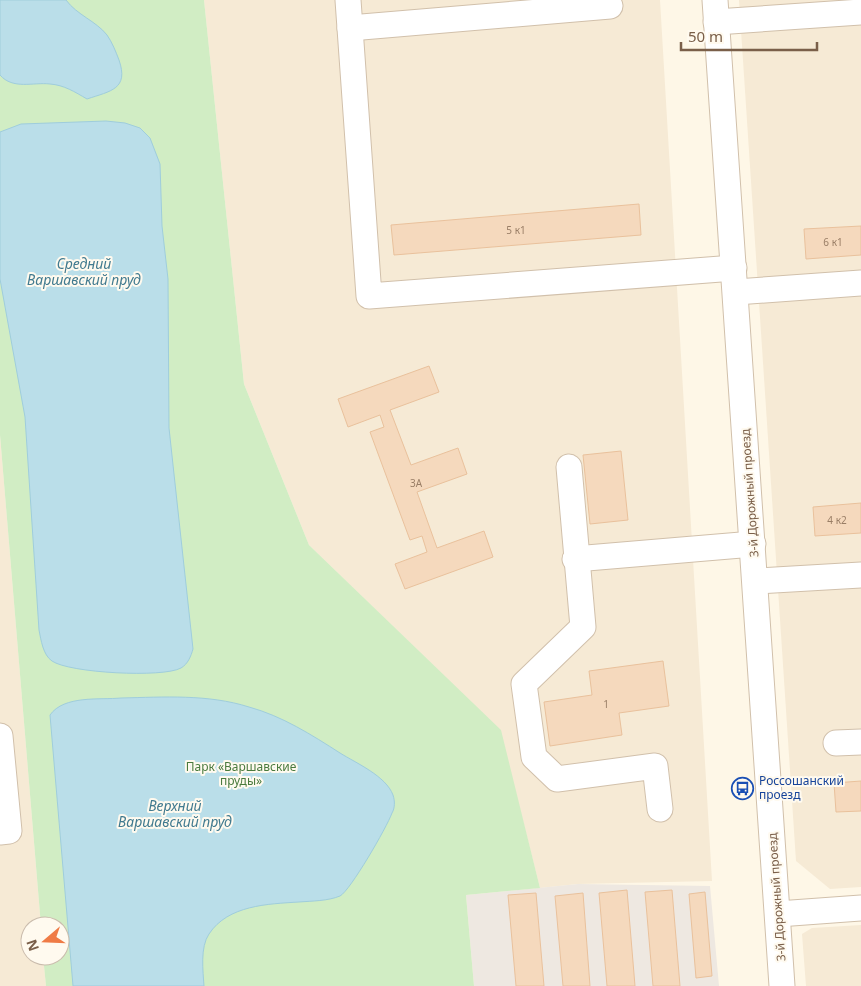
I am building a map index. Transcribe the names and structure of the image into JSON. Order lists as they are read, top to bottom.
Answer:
{
  "streets": {
    "street": ["3-й Дорожный проезд"]
  },
  "water": ["Средний Варшавский пруд", "Верхний Варшавский пруд"],
  "parks": ["Парк «Варшавские пруды»"],
  "places": {
    "bus stop": ["Россошанский проезд"]
  },
  "house_numbers": [
    "5 к1",
    "6 к1",
    "3А",
    "4 к2",
    "1"
  ],
  "scale_bar": "50 m",
  "north": "left"
}
